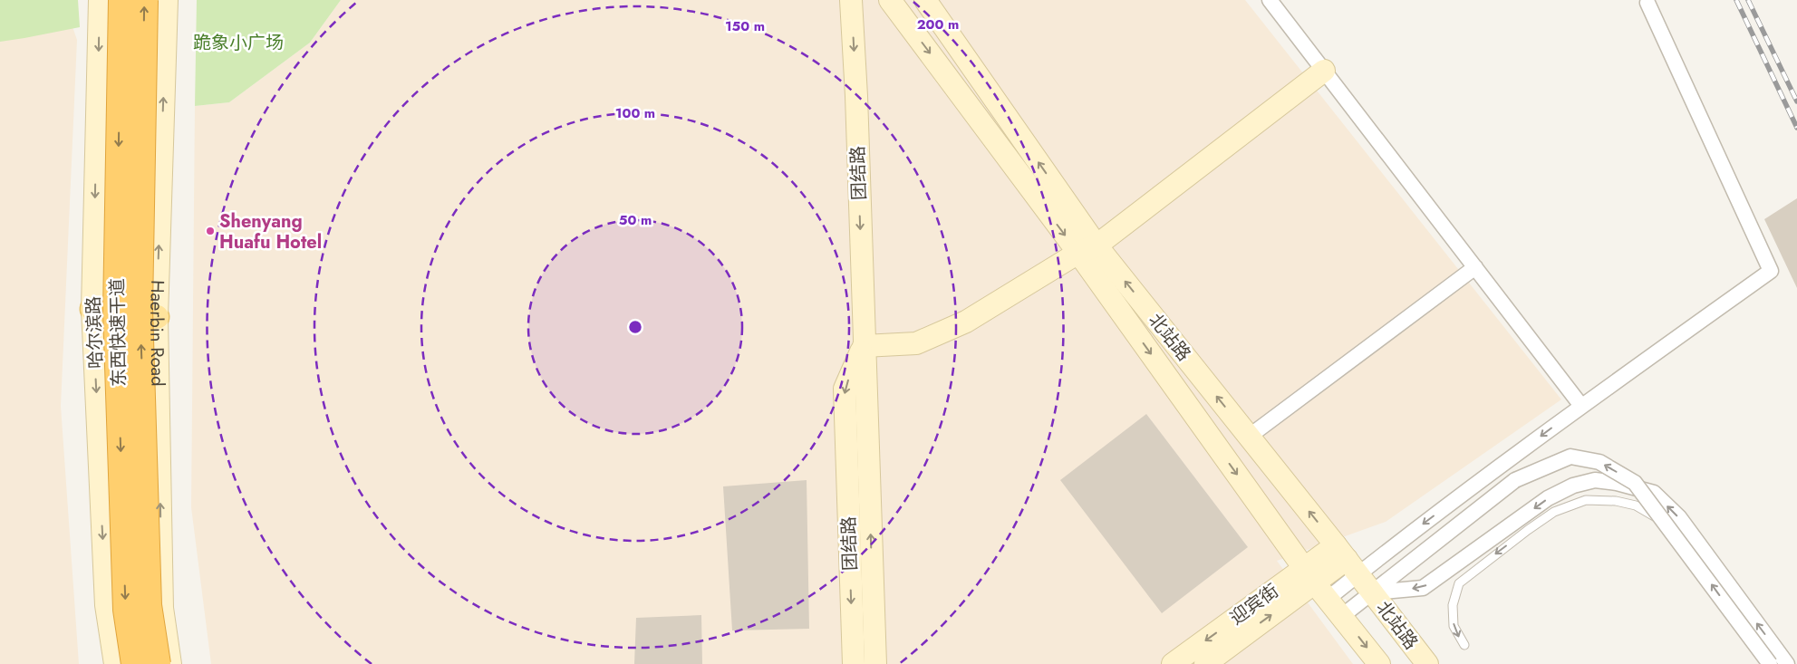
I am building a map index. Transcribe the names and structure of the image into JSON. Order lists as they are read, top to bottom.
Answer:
{
  "streets": {
    "highway": ["东西快速干道"],
    "main road": [
      "团结路",
      "哈尔滨路",
      "Haerbin Road",
      "北站路",
      "迎宾街"
    ]
  },
  "crossings": [
    ["北站路", "迎宾街"]
  ],
  "one_way": ["哈尔滨路", "Haerbin Road"],
  "parks": ["跪象小广场"],
  "places": ["Shenyang Huafu Hotel"],
  "rings": [
    "200 m",
    "150 m",
    "100 m",
    "50 m"
  ]
}
